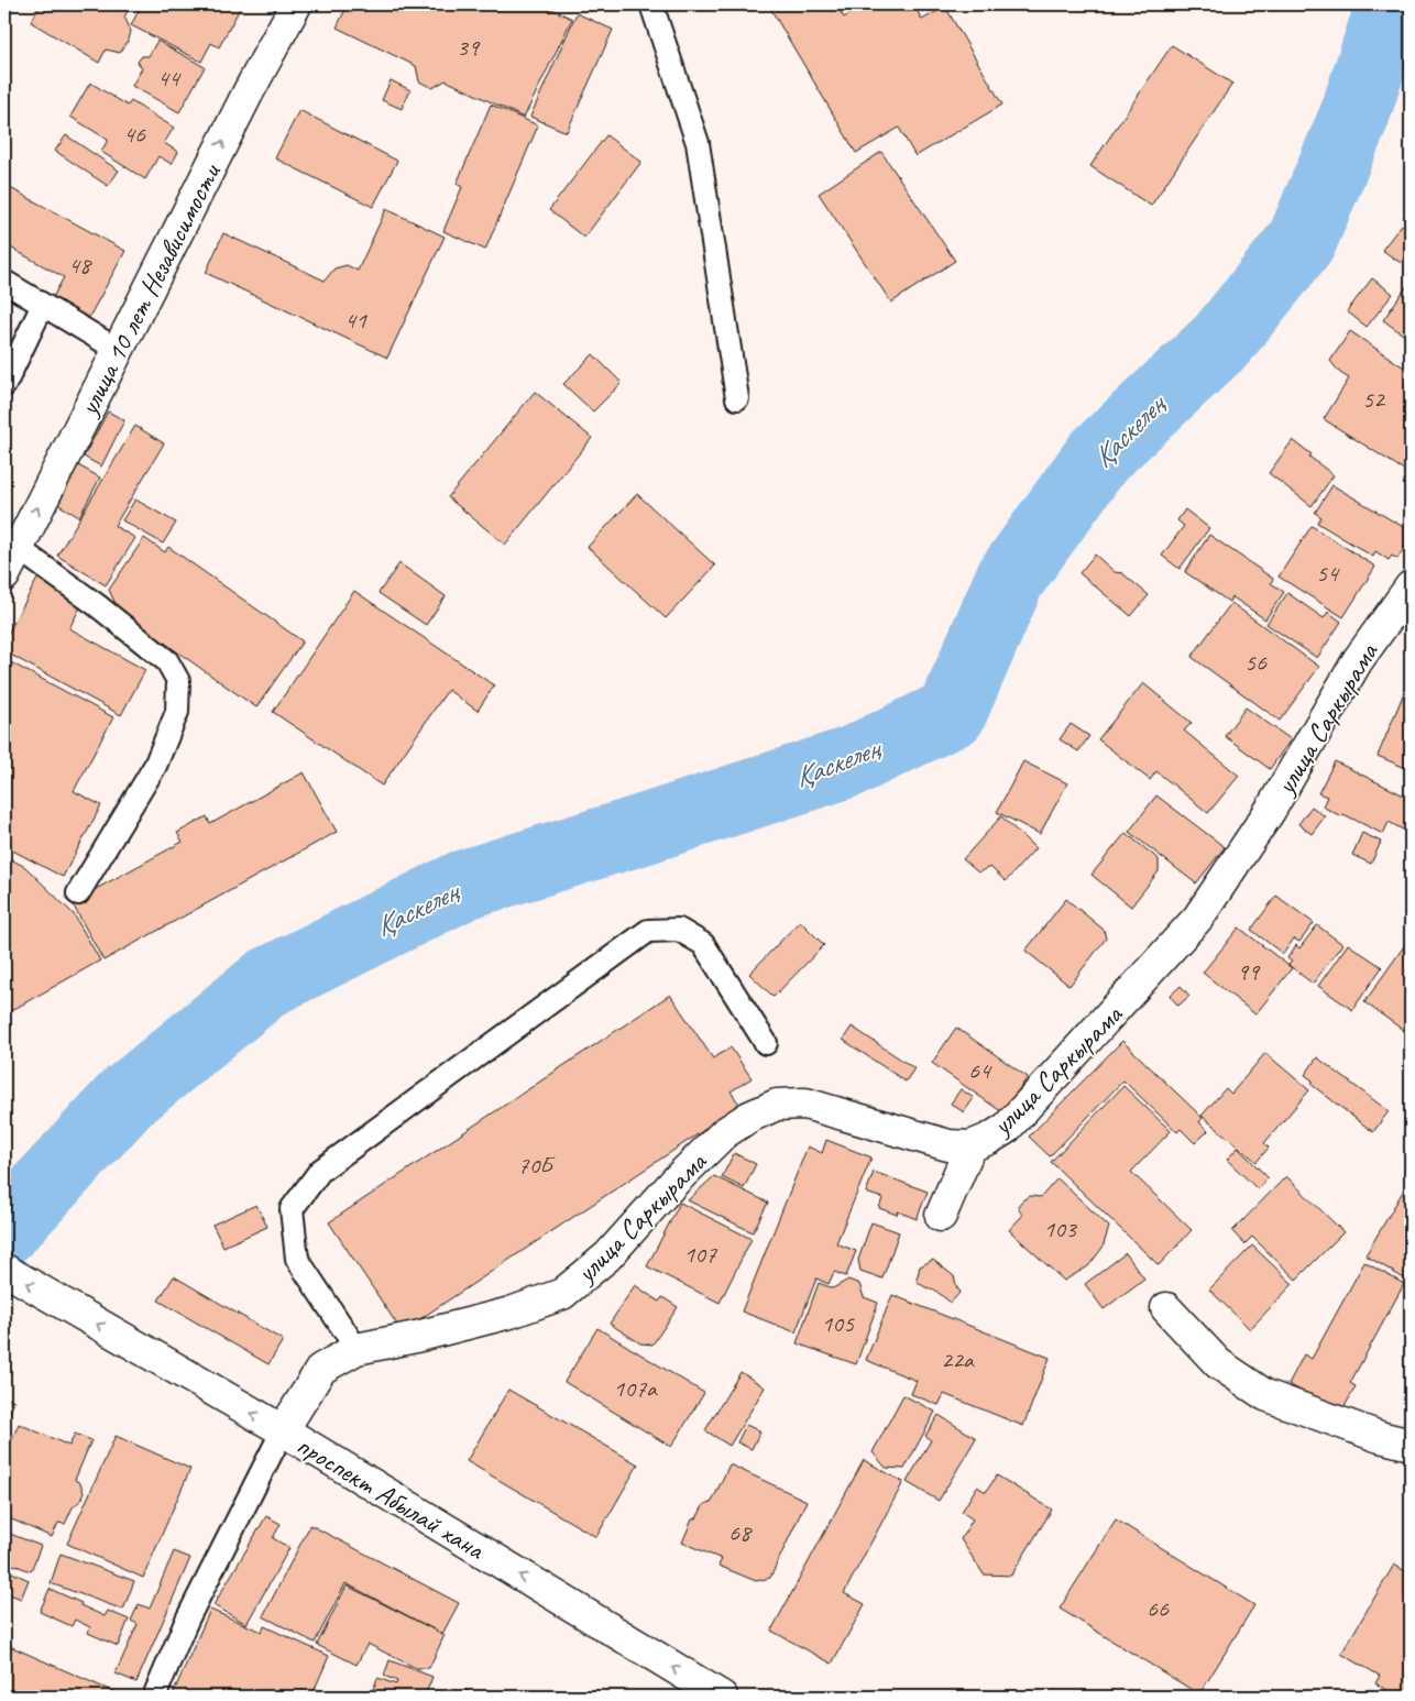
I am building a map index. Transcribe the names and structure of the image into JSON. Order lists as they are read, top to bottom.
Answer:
{
  "streets": {
    "street": ["улица 10 лет Независимости", "улица Саркырама", "проспект Абылай хана"]
  },
  "crossings": [
    ["улица Саркырама", "проспект Абылай хана"]
  ],
  "one_way": ["улица 10 лет Независимости", "проспект Абылай хана"],
  "water": ["Қаскелең"],
  "house_numbers": [
    "39",
    "44",
    "46",
    "48",
    "41",
    "52",
    "54",
    "56",
    "99",
    "64",
    "70Б",
    "103",
    "107",
    "105",
    "22а",
    "107а",
    "68",
    "66"
  ]
}
